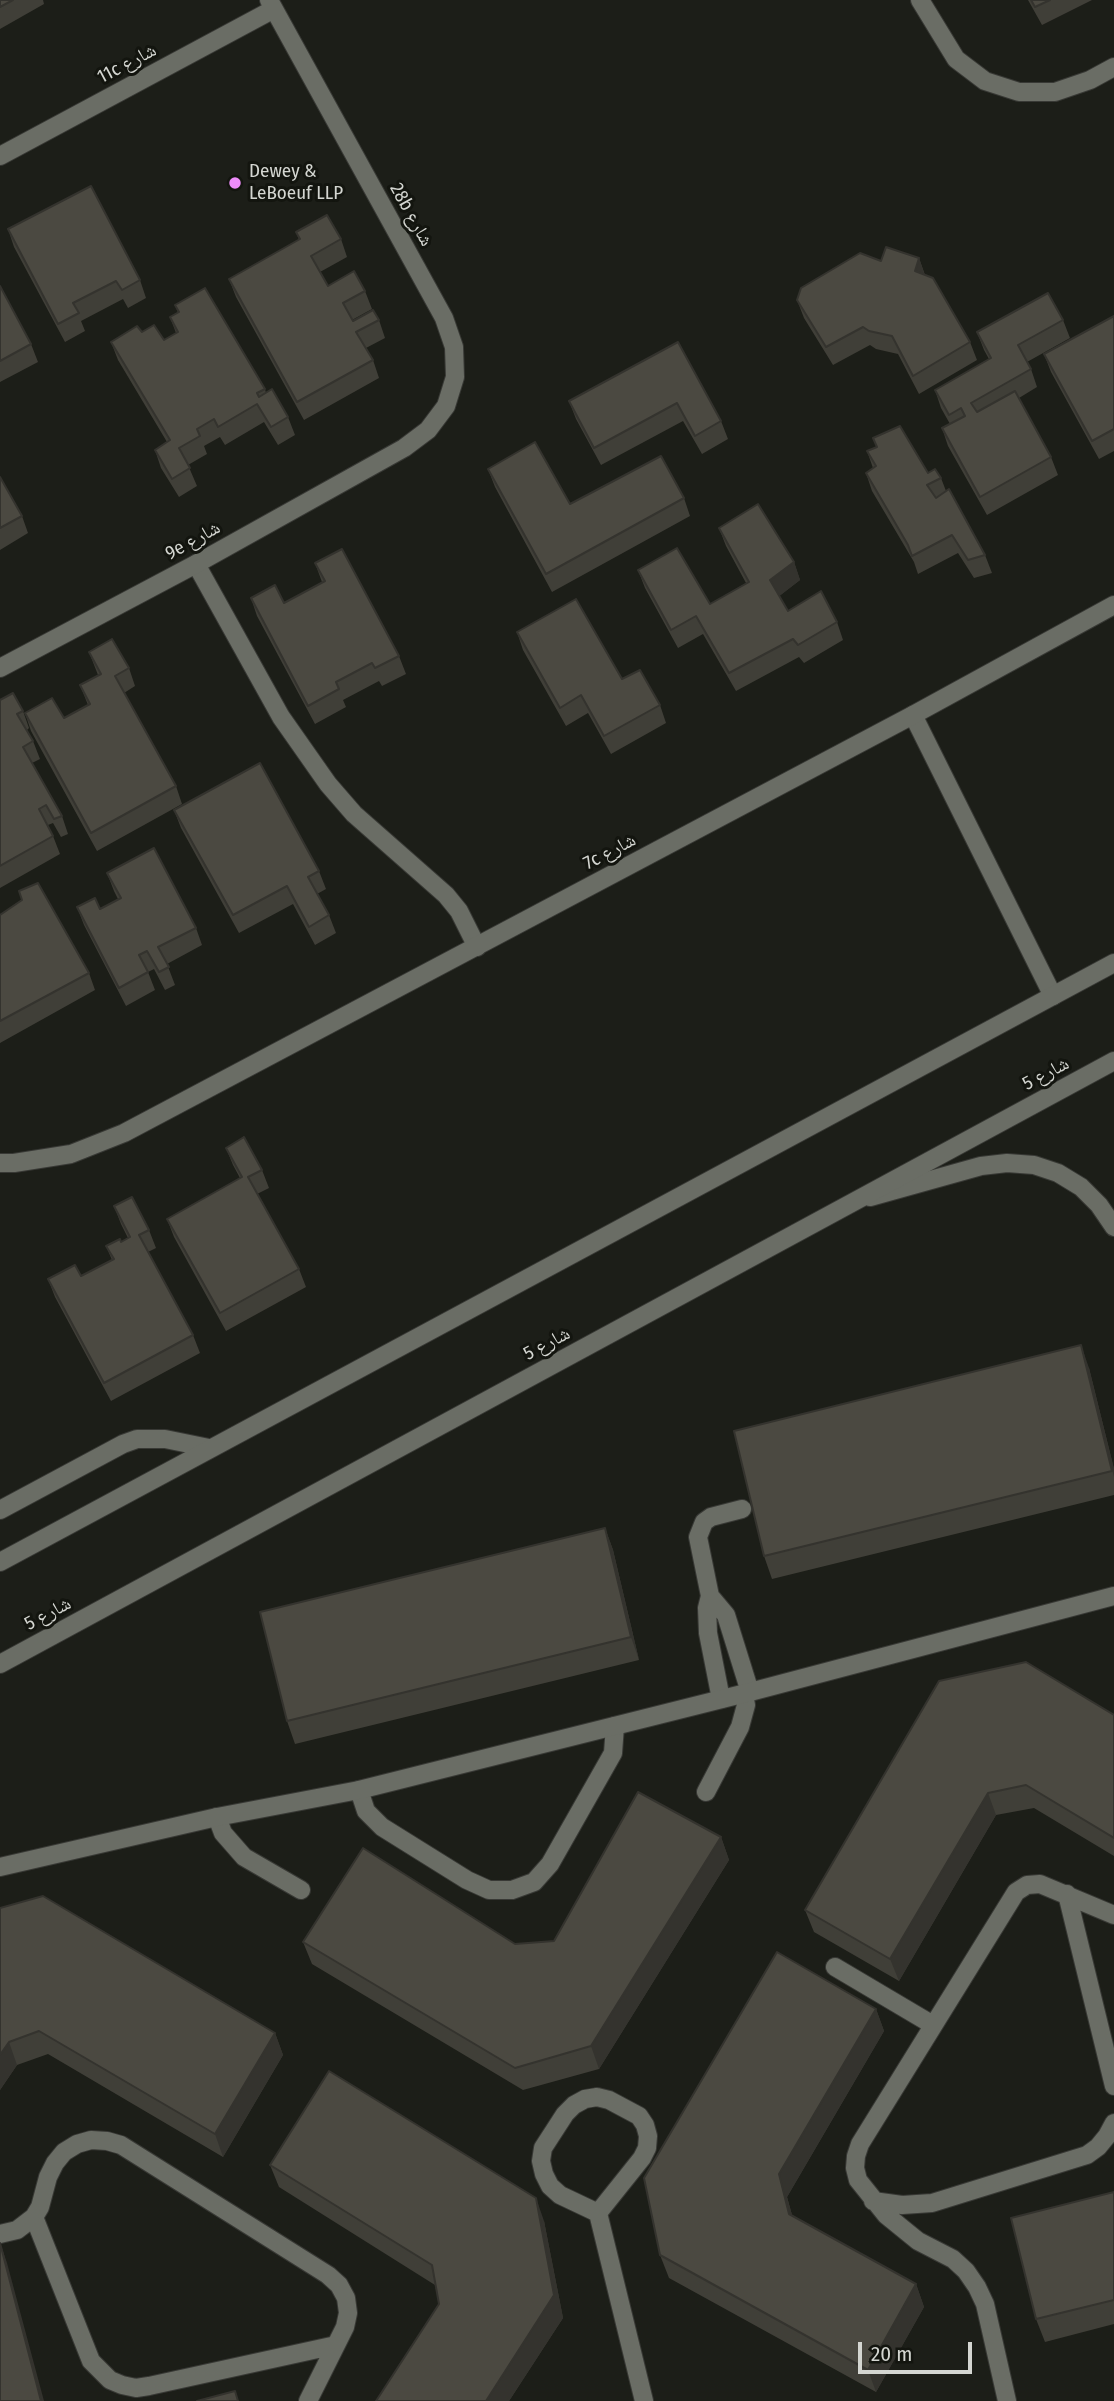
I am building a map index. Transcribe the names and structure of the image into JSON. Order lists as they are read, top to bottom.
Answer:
{
  "streets": {
    "street": [
      "11c شارع",
      "28b شارع",
      "9e شارع",
      "7c شارع",
      "شارع 5"
    ]
  },
  "crossings": [
    ["11c شارع", "28b شارع"],
    ["28b شارع", "9e شارع"]
  ],
  "places": ["Dewey & LeBoeuf LLP"],
  "scale_bar": "20 m"
}
